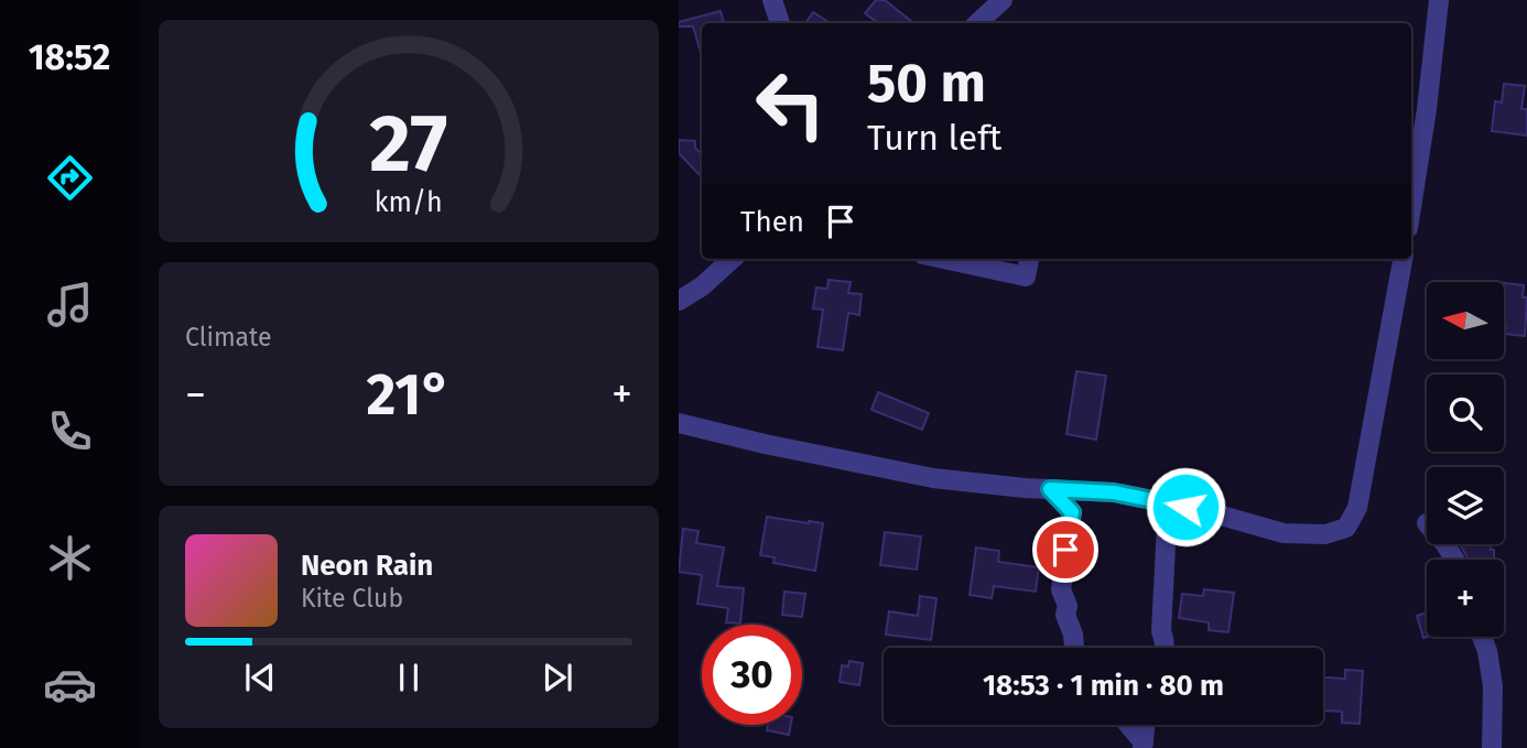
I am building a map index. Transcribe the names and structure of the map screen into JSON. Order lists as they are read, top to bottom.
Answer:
{
  "north": "left",
  "page": {
    "tabs": "18:52",
    "turn": ["50 m", "Turn left"],
    "then": "Then",
    "tile": "Climate",
    "map_buttons": "+",
    "heat": ["−", "21°", "+"],
    "song": ["Neon Rain", "Kite Club"],
    "limit": "30",
    "trip": "18:53 · 1 min · 80 m",
    "gauge": ["27", "km/h"]
  }
}
